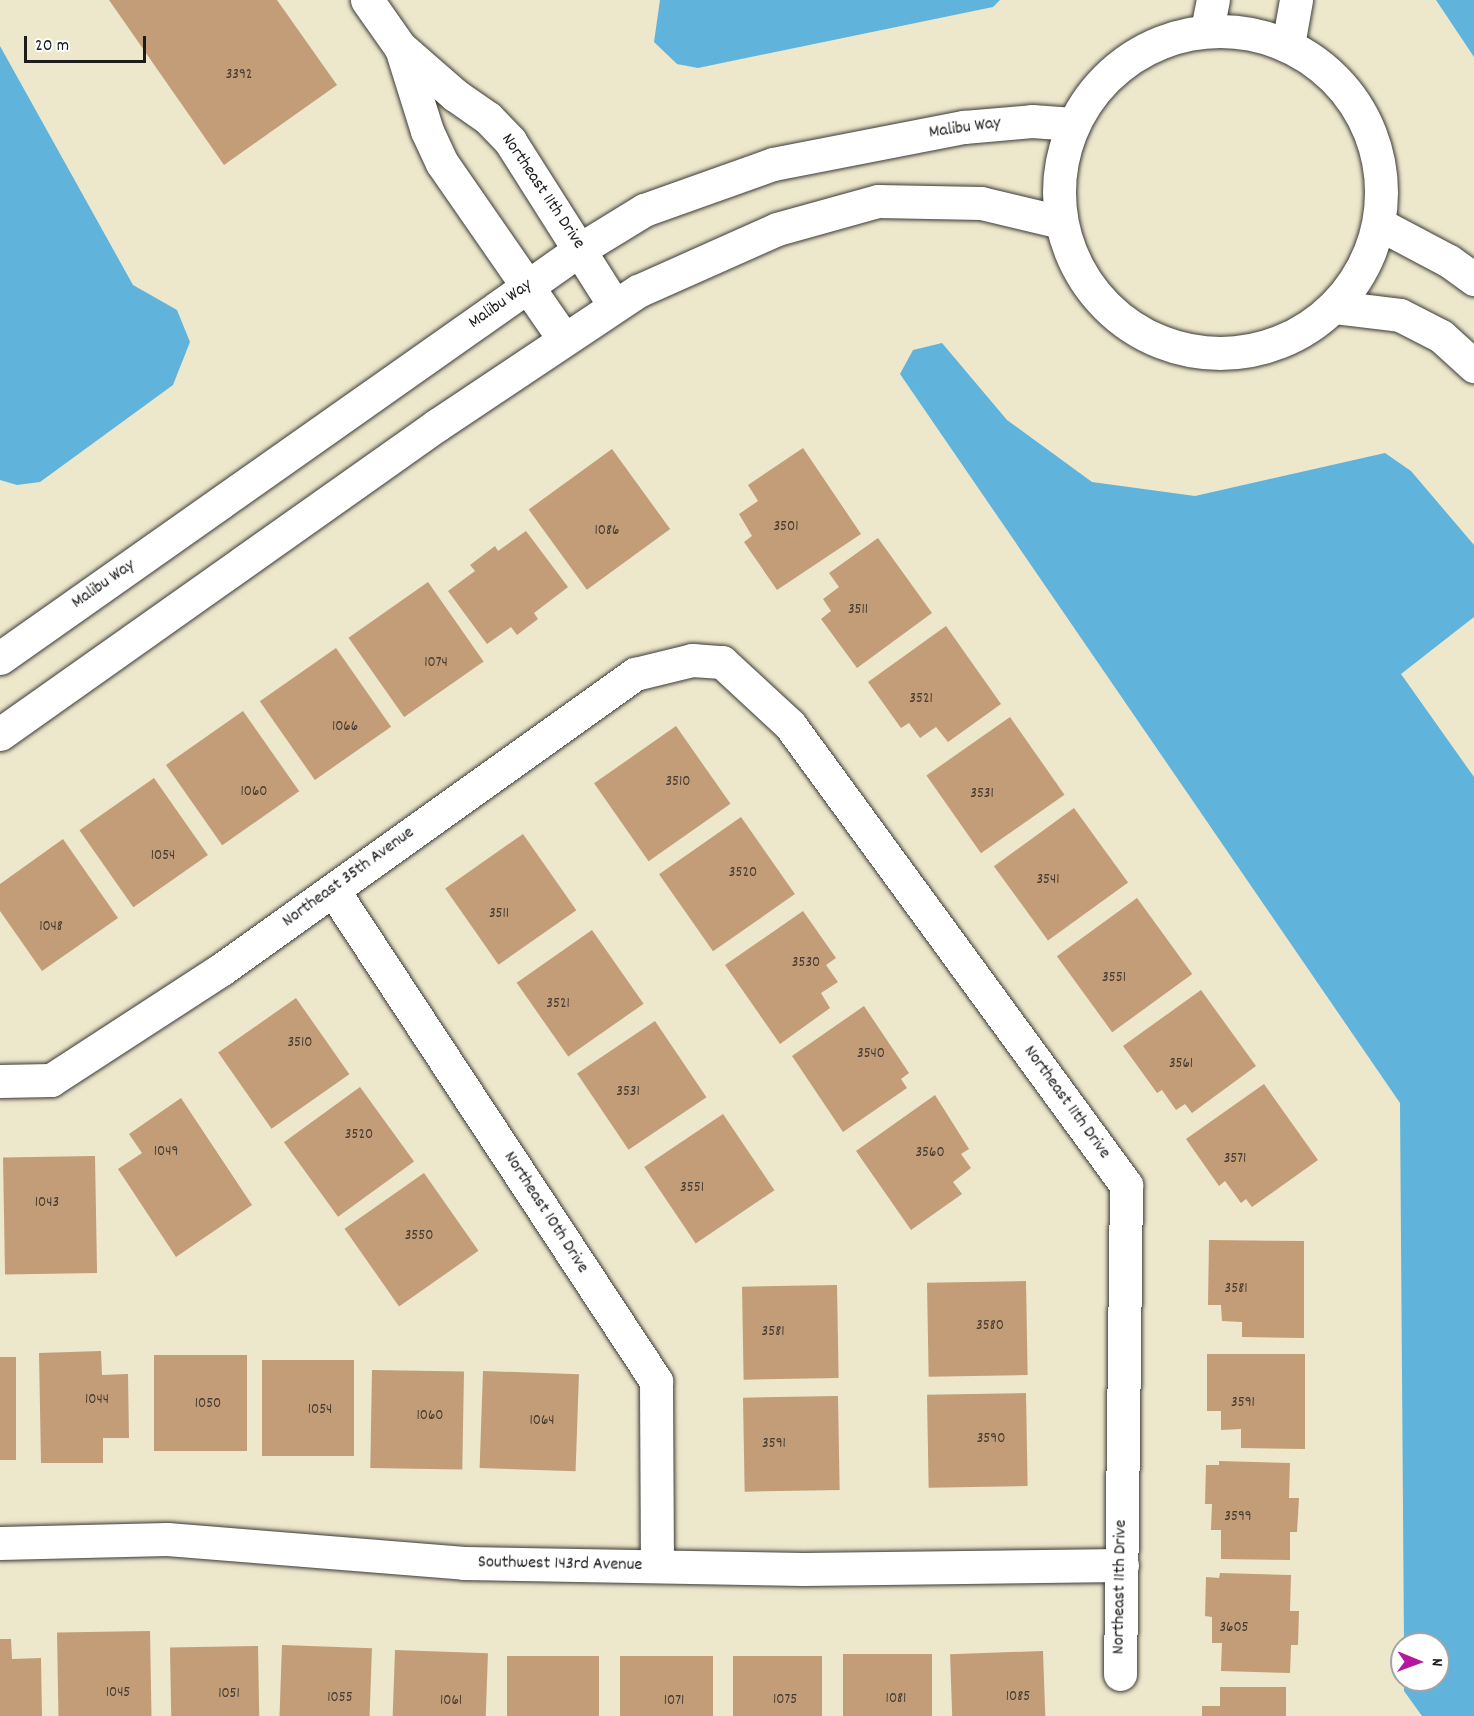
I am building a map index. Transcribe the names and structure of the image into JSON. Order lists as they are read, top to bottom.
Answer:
{
  "streets": {
    "street": [
      "Malibu Way",
      "Northeast 11th Drive",
      "Northeast 35th Avenue",
      "Northeast 10th Drive",
      "Southwest 143rd Avenue"
    ]
  },
  "crossings": [
    ["Malibu Way", "Northeast 11th Drive"],
    ["Northeast 11th Drive", "Northeast 35th Avenue"],
    ["Northeast 11th Drive", "Southwest 143rd Avenue"],
    ["Northeast 35th Avenue", "Northeast 10th Drive"],
    ["Northeast 10th Drive", "Southwest 143rd Avenue"]
  ],
  "house_numbers": [
    "3392",
    "3501",
    "1086",
    "3511",
    "1074",
    "3521",
    "1066",
    "3510",
    "1060",
    "3531",
    "1054",
    "3520",
    "3541",
    "3511",
    "1048",
    "3530",
    "3551",
    "3521",
    "3510",
    "3540",
    "3561",
    "3531",
    "3520",
    "1049",
    "3560",
    "3571",
    "3551",
    "1043",
    "3550",
    "3581",
    "3580",
    "3581",
    "1044",
    "3591",
    "1050",
    "1054",
    "1060",
    "1064",
    "3590",
    "3591",
    "3599",
    "3605",
    "1045",
    "1051",
    "1085",
    "1055",
    "1081",
    "1075",
    "1061",
    "1071"
  ],
  "scale_bar": "20 m",
  "north": "right"
}
